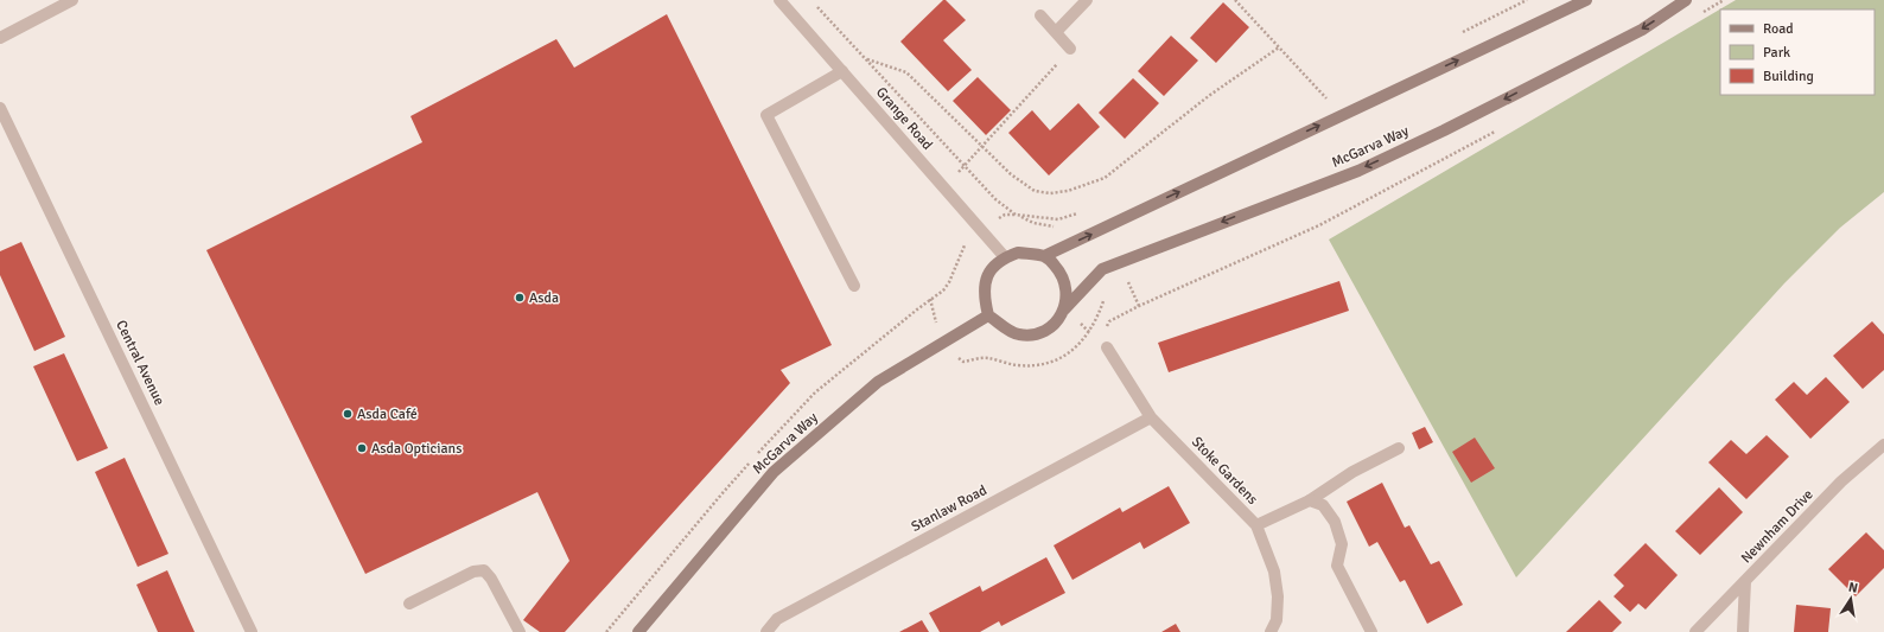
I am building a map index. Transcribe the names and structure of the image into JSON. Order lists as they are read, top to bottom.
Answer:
{
  "streets": {
    "street": [
      "Grange Road",
      "McGarva Way",
      "Central Avenue",
      "Stoke Gardens",
      "Stanlaw Road",
      "Newnham Drive"
    ]
  },
  "crossings": [
    ["Grange Road", "McGarva Way"],
    ["Stoke Gardens", "Stanlaw Road"]
  ],
  "places": ["Asda", "Asda Café", "Asda Opticians"],
  "legend": ["Road", "Park", "Building"],
  "north": "top"
}
